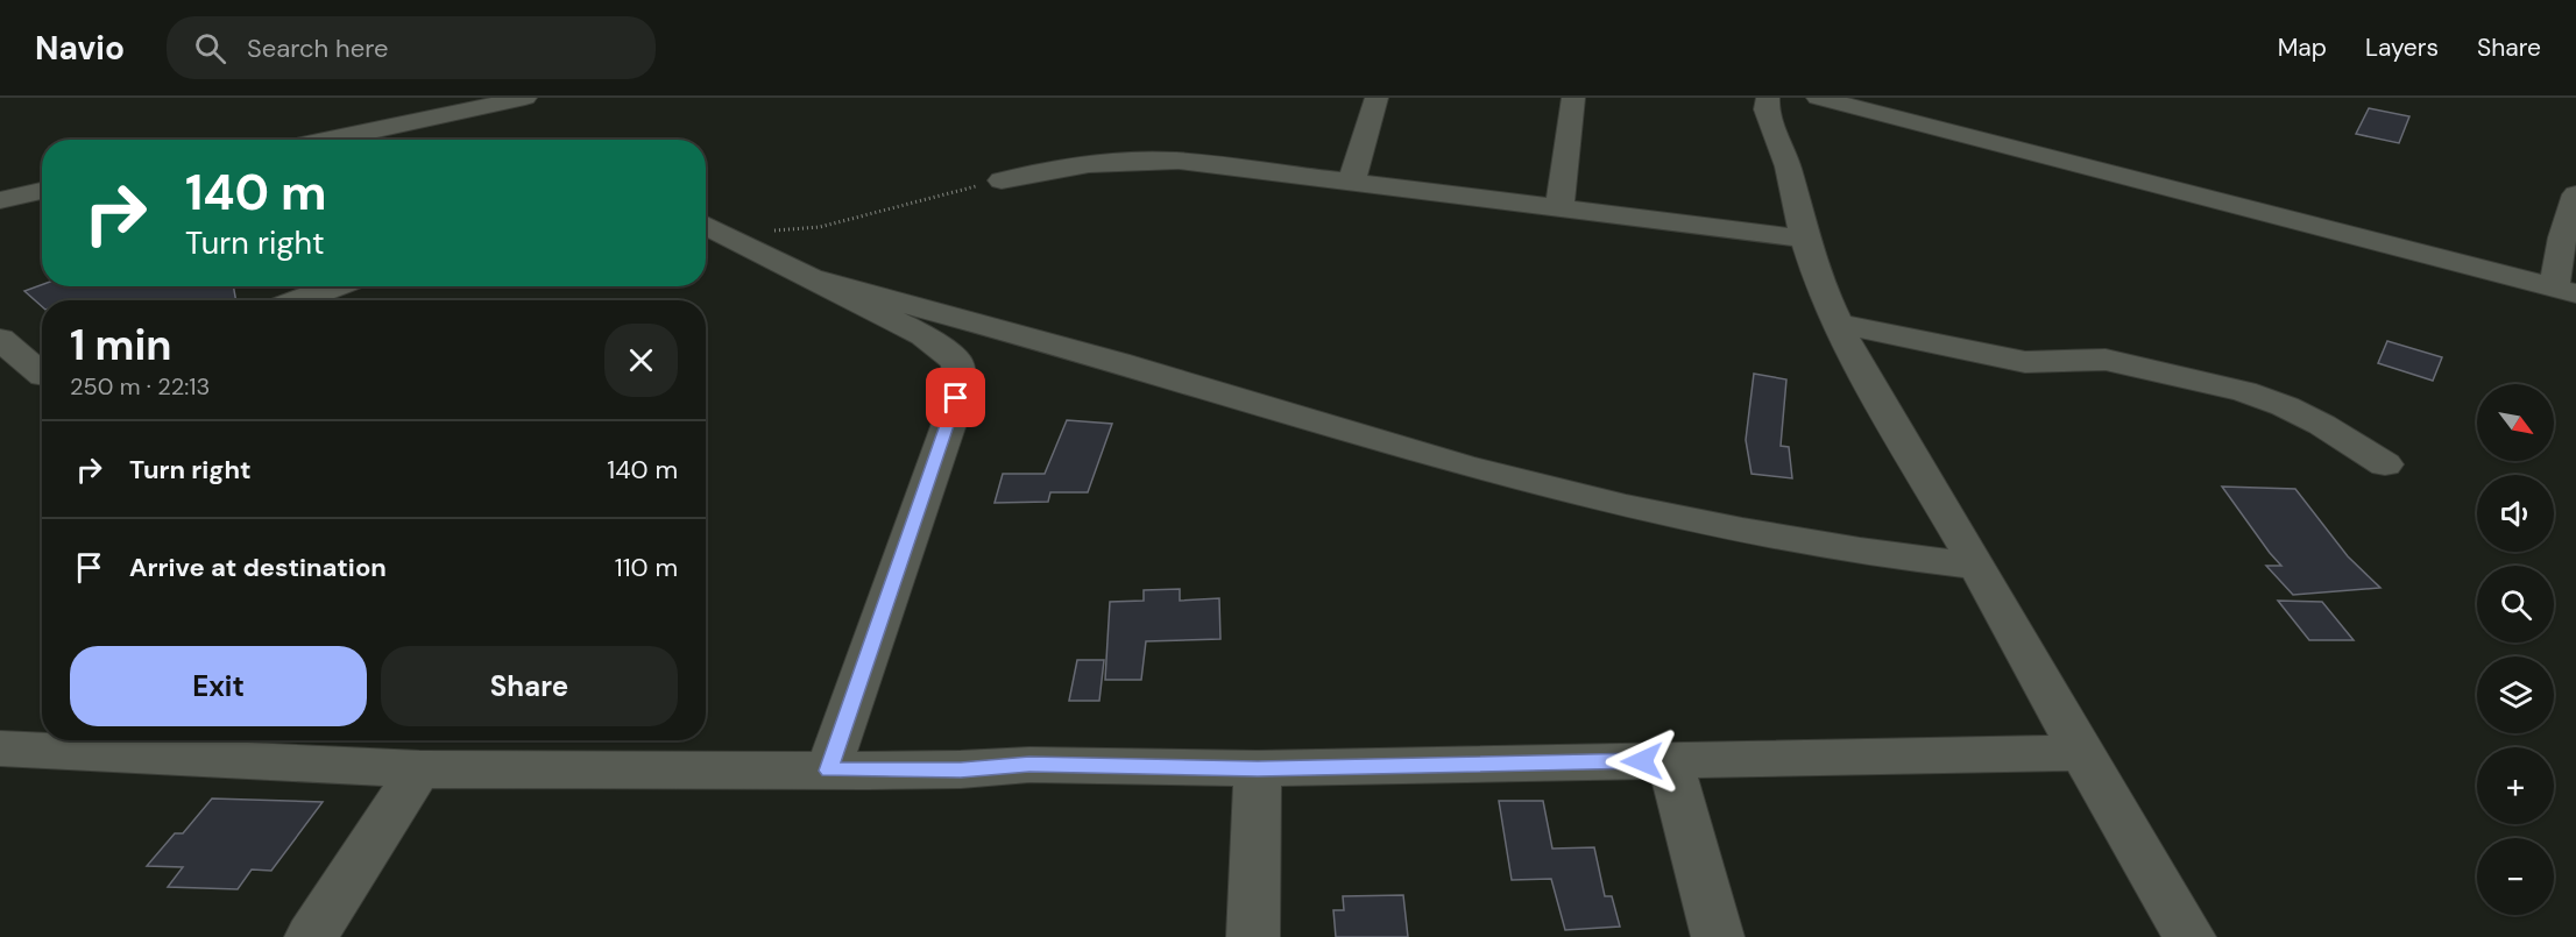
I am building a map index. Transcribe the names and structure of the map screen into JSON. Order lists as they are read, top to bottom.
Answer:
{
  "north": "bottom right",
  "page": {
    "header": "Navio",
    "search": "Search here",
    "nav": ["Map", "Layers", "Share"],
    "turn": ["140 m", "Turn right"],
    "heading": ["1 min", "250 m · 22:13"],
    "map_buttons": ["+", "−"],
    "list": [
      {
        "name": "Turn right",
        "value": "140 m"
      },
      {
        "name": "Arrive at destination",
        "value": "110 m"
      }
    ],
    "buttons": ["Exit", "Share"]
  }
}
